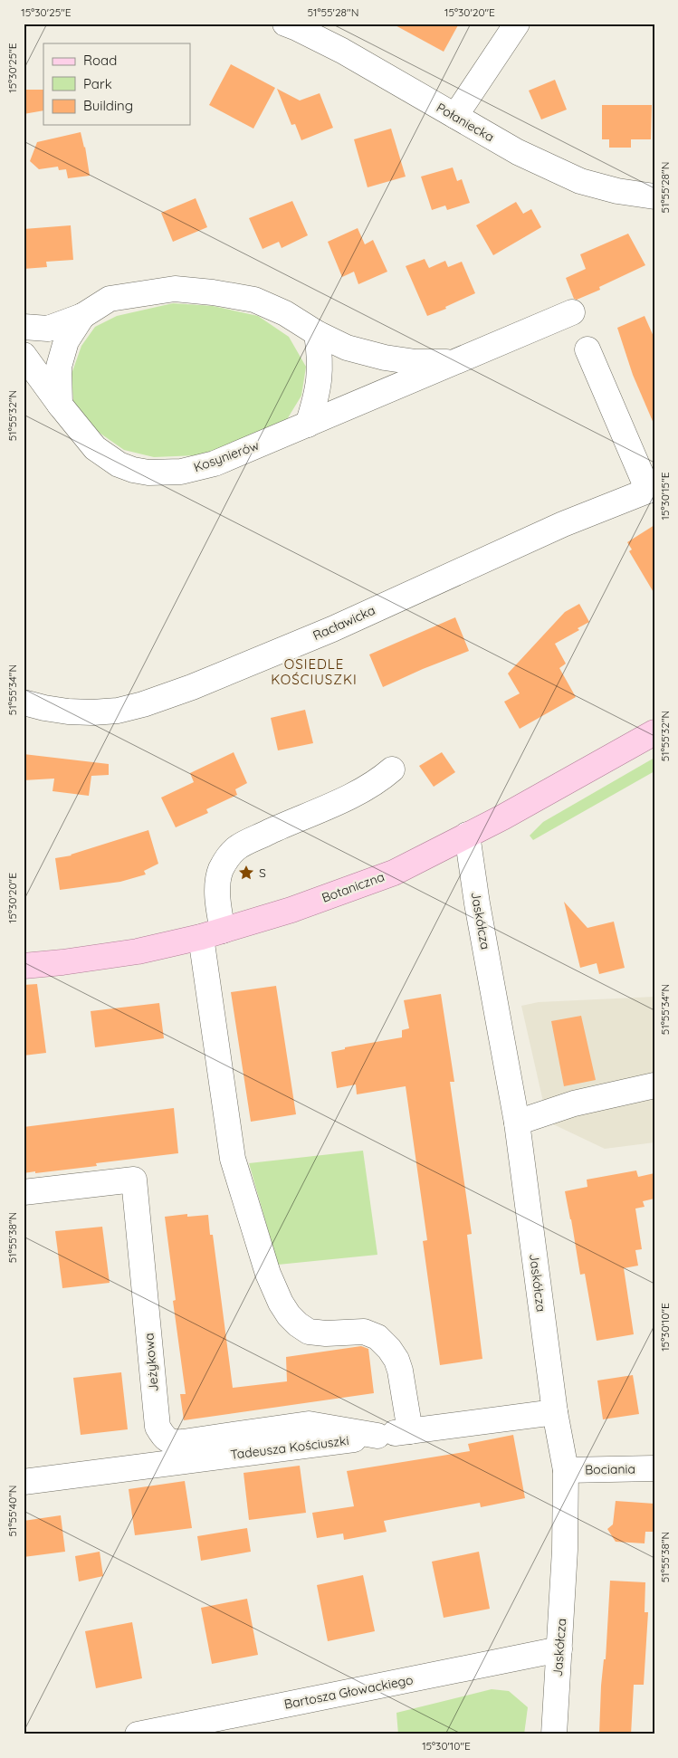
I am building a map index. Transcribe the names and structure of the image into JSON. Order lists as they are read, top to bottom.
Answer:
{
  "streets": {
    "main road": ["Botaniczna"],
    "street": [
      "Połaniecka",
      "Kosynierów",
      "Racławicka",
      "Jaskółcza",
      "Jeżykowa",
      "Tadeusza Kościuszki",
      "Bociania",
      "Bartosza Głowackiego"
    ]
  },
  "crossings": [
    ["Botaniczna", "Jaskółcza"],
    ["Jaskółcza", "Tadeusza Kościuszki"],
    ["Jaskółcza", "Bociania"],
    ["Jaskółcza", "Bartosza Głowackiego"],
    ["Jeżykowa", "Tadeusza Kościuszki"]
  ],
  "districts": ["OSIEDLE KOŚCIUSZKI"],
  "places": {
    "place": ["S"]
  },
  "legend": ["Road", "Park", "Building"],
  "coordinates": [
    "15°30'25\"E",
    "51°55'28\"N",
    "15°30'20\"E",
    "51°55'32\"N",
    "15°30'15\"E",
    "51°55'34\"N",
    "51°55'38\"N",
    "15°30'10\"E",
    "51°55'40\"N"
  ]
}
